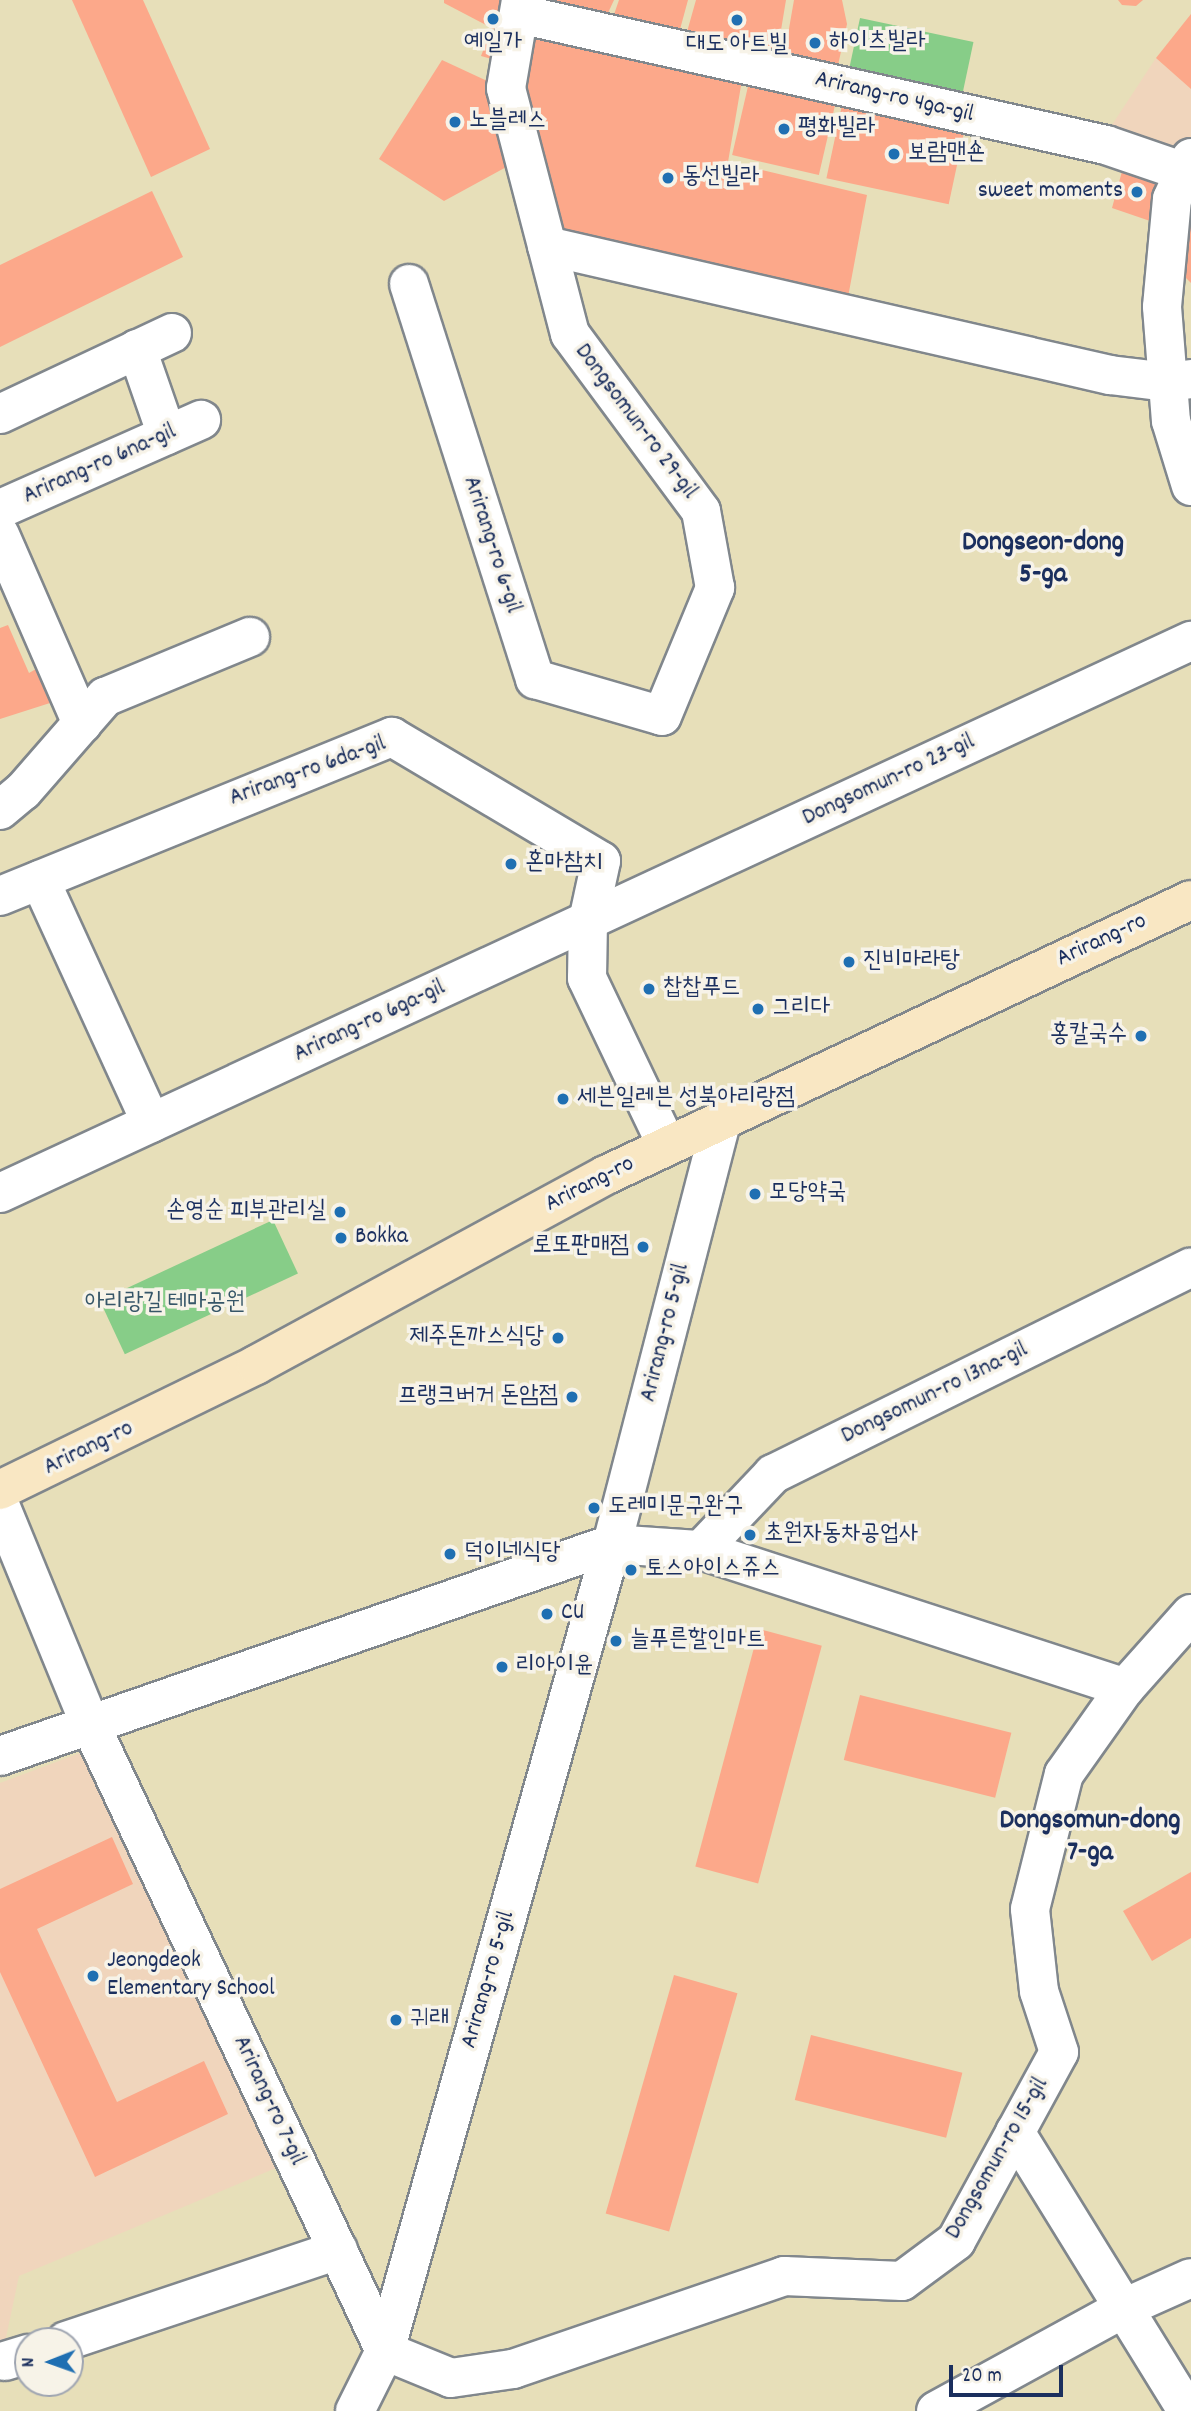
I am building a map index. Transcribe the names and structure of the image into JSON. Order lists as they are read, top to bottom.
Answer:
{
  "streets": {
    "main road": ["Arirang-ro"],
    "street": [
      "Arirang-ro 4ga-gil",
      "Dongsomun-ro 29-gil",
      "Arirang-ro 6na-gil",
      "Arirang-ro 6-gil",
      "Arirang-ro 6da-gil",
      "Dongsomun-ro 23-gil",
      "Arirang-ro 6ga-gil",
      "Arirang-ro 5-gil",
      "Dongsomun-ro 13na-gil",
      "Arirang-ro 7-gil",
      "Dongsomun-ro 15-gil"
    ]
  },
  "crossings": [
    ["Arirang-ro 4ga-gil", "Dongsomun-ro 29-gil"],
    ["Dongsomun-ro 29-gil", "Arirang-ro 6-gil"],
    ["Arirang-ro 6da-gil", "Dongsomun-ro 23-gil"],
    ["Arirang-ro 6da-gil", "Arirang-ro 6ga-gil"],
    ["Dongsomun-ro 23-gil", "Arirang-ro 6ga-gil"],
    ["Arirang-ro", "Arirang-ro 5-gil"],
    ["Arirang-ro 5-gil", "Arirang-ro 7-gil"],
    ["Arirang-ro 5-gil", "Dongsomun-ro 15-gil"],
    ["Arirang-ro 7-gil", "Dongsomun-ro 15-gil"]
  ],
  "districts": ["Dongseon-dong 5-ga", "Dongsomun-dong 7-ga"],
  "parks": ["아리랑길 테마공원"],
  "places": [
    "예일가",
    "대도 아트빌",
    "하이츠빌라",
    "노블레스",
    "평화빌라",
    "보람맨숀",
    "동선빌라",
    "sweet moments",
    "혼마참치",
    "진비마라탕",
    "찹찹푸드",
    "그리다",
    "홍칼국수",
    "세븐일레븐 성북아리랑점",
    "모당약국",
    "손영순 피부관리실",
    "Bokka",
    "로또판매점",
    "제주돈까스식당",
    "프랭크버거 돈암점",
    "도레미문구완구",
    "초원자동차공업사",
    "덕이네식당",
    "토스아이스쥬스",
    "CU",
    "늘푸른할인마트",
    "리아이윤",
    "Jeongdeok Elementary School",
    "귀래"
  ],
  "scale_bar": "20 m",
  "north": "left"
}
